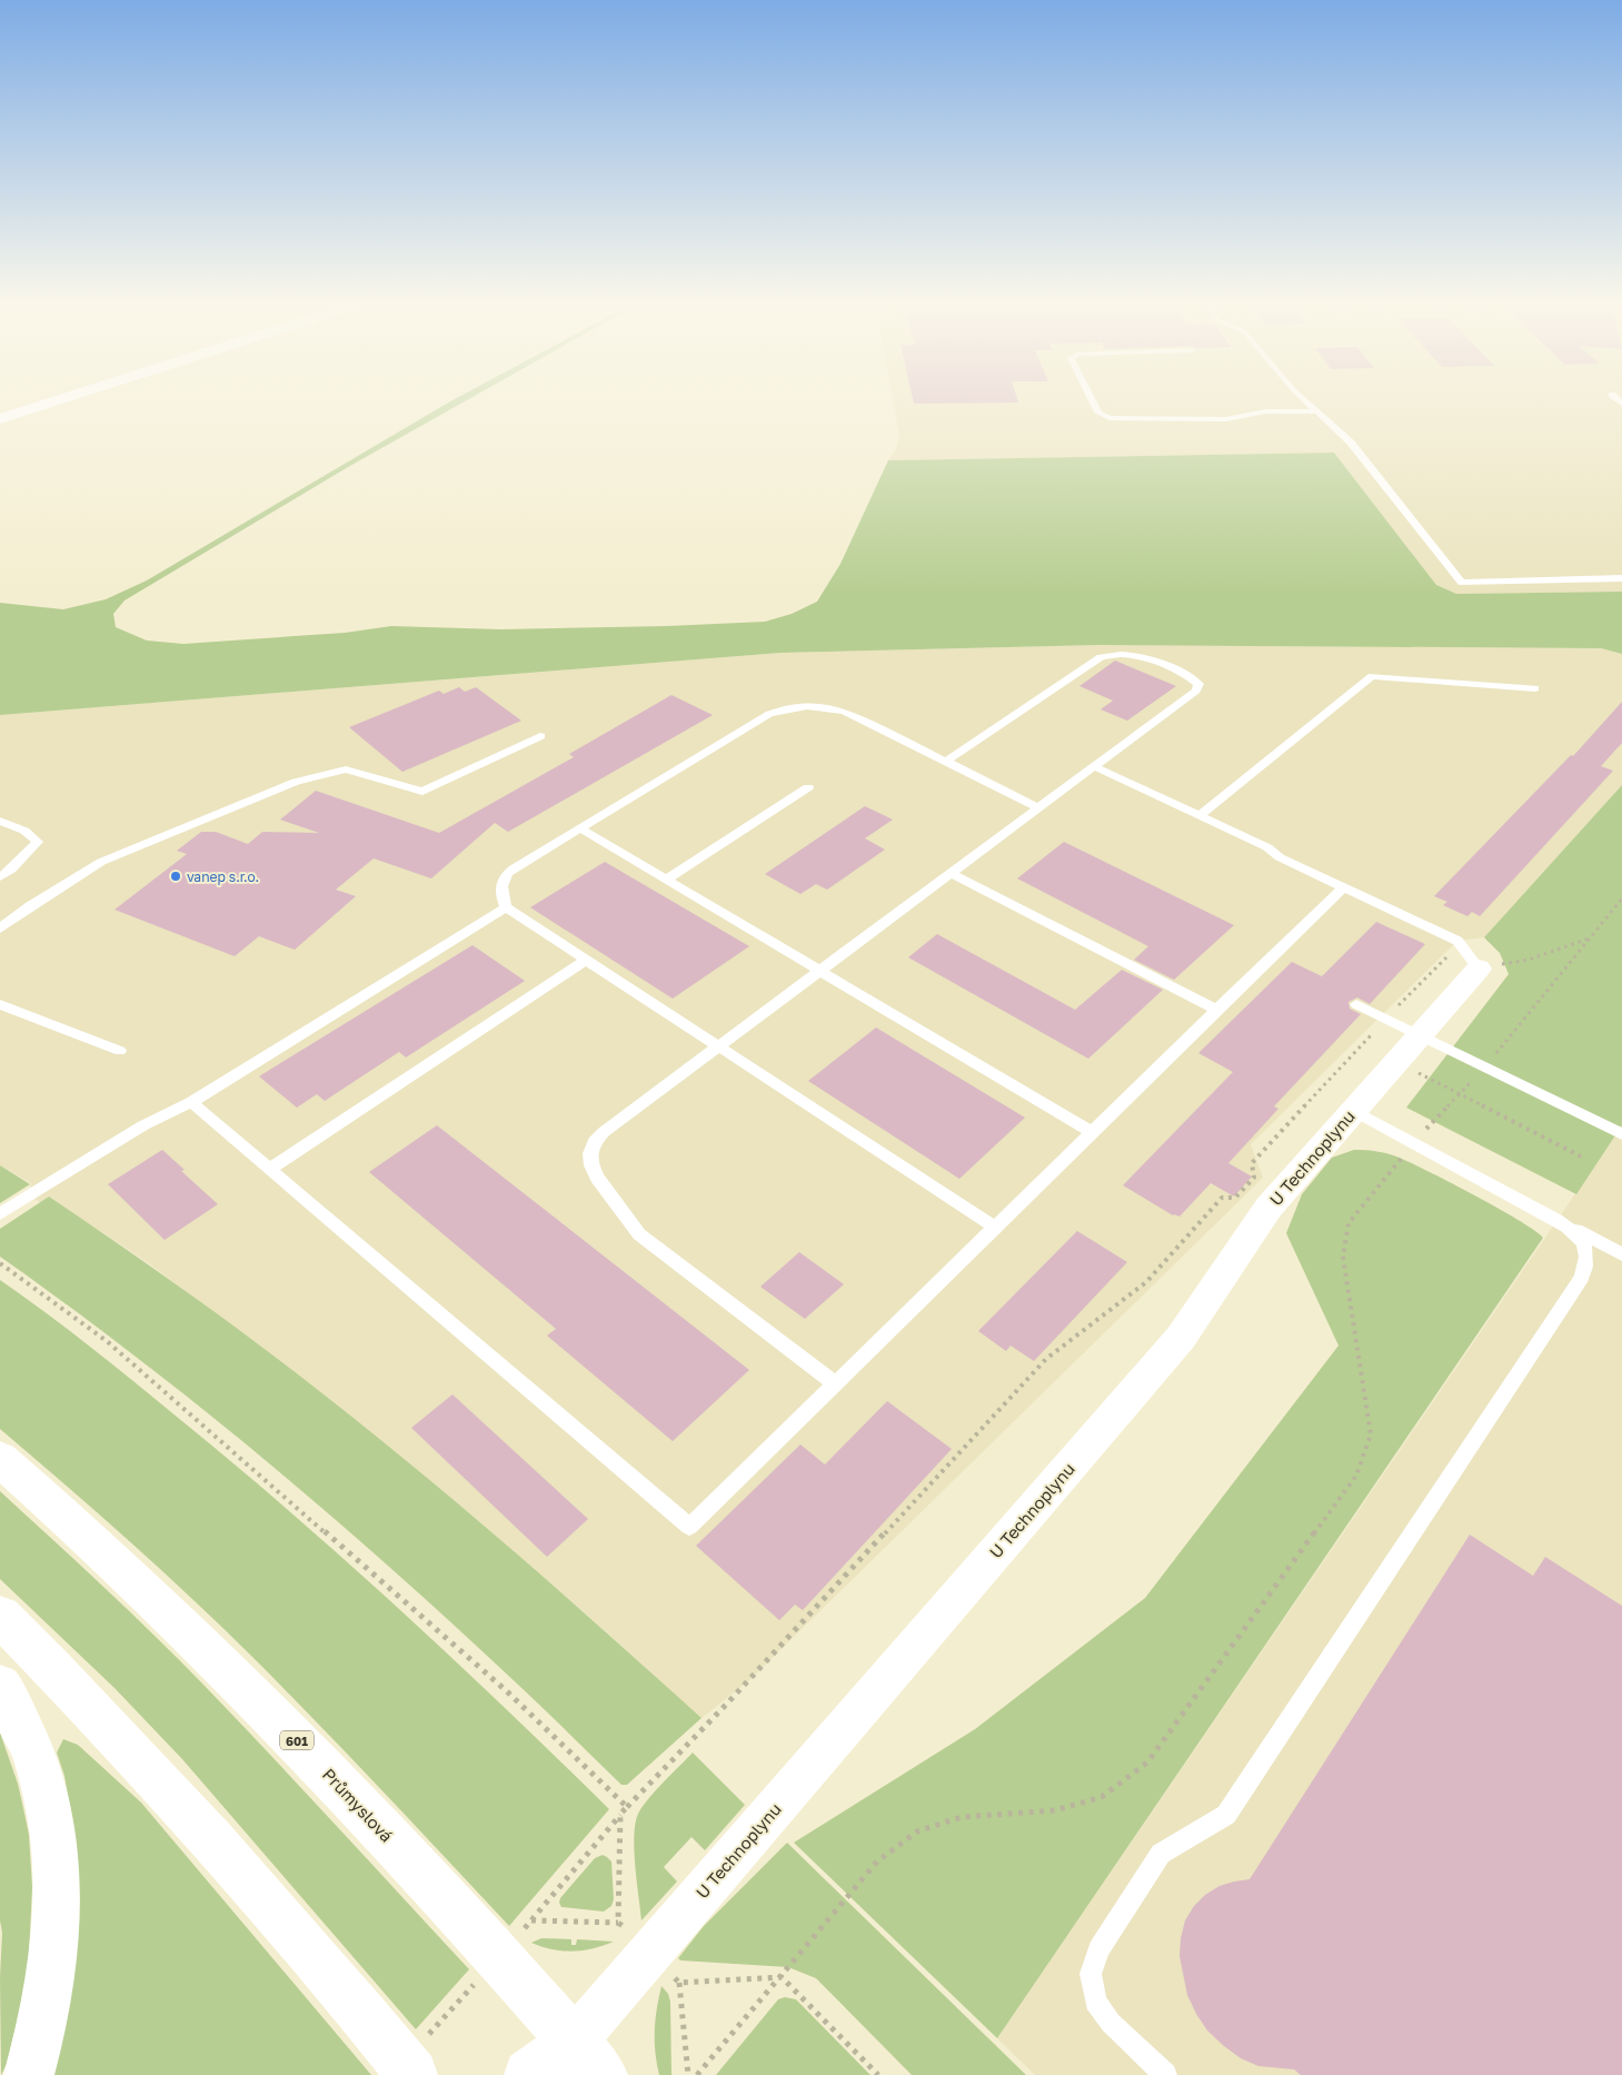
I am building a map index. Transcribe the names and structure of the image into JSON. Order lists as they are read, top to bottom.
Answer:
{
  "streets": {
    "main road": ["601", "Průmyslová"],
    "street": ["U Technoplynu"]
  },
  "crossings": [
    ["U Technoplynu", "Průmyslová"]
  ],
  "places": ["vanep s.r.o."]
}
